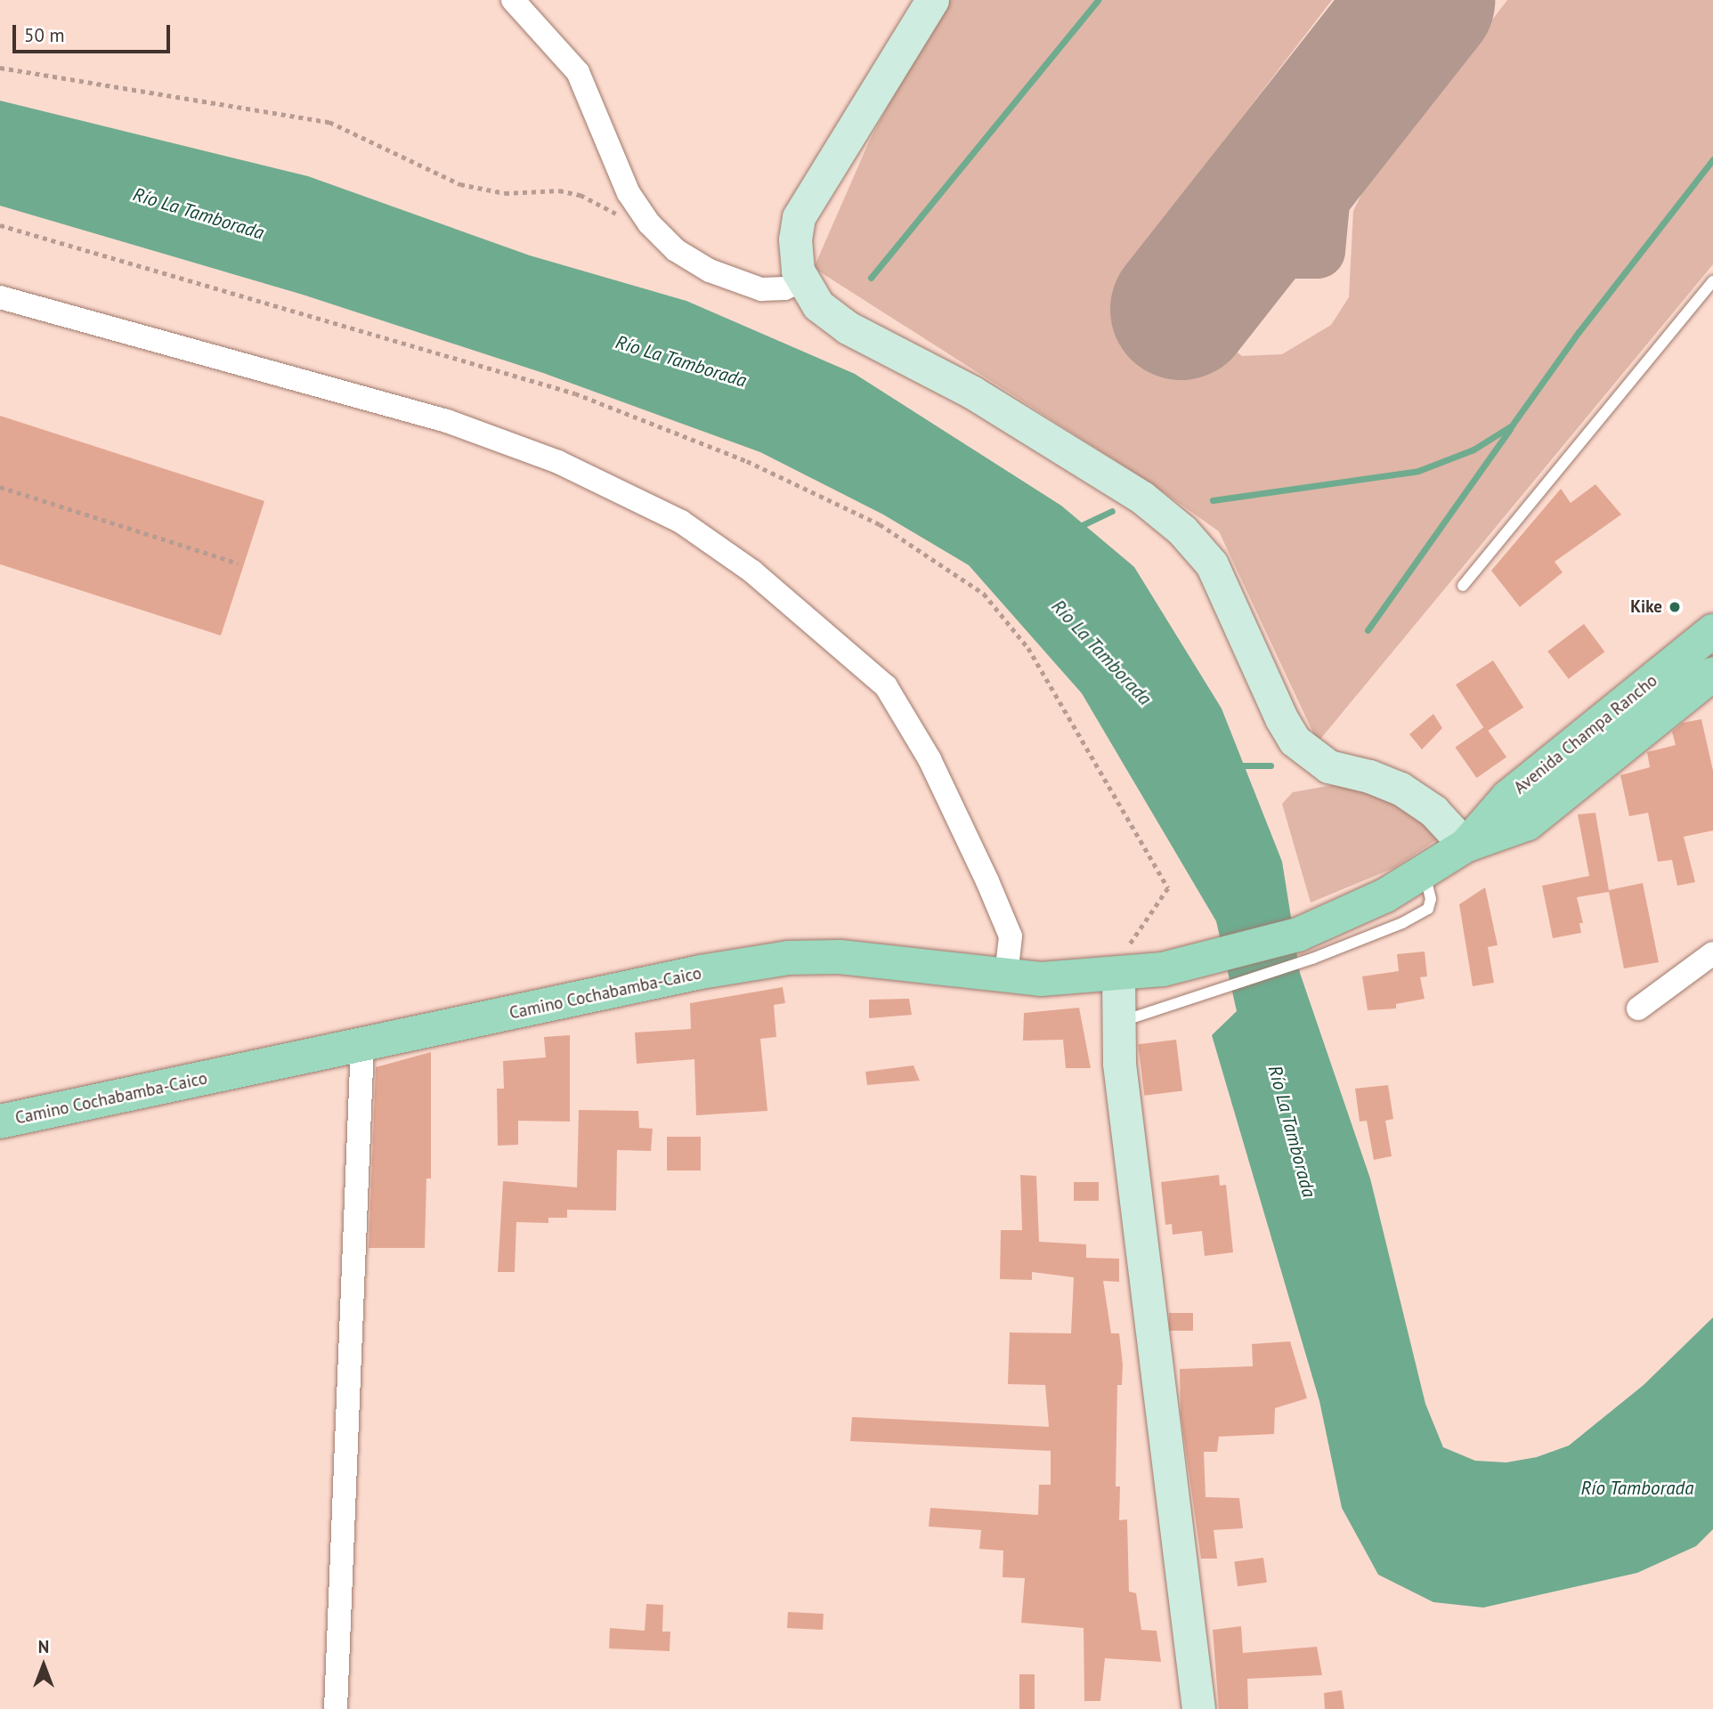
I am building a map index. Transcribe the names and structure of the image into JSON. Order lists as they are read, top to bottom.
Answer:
{
  "streets": {
    "main road": ["Avenida Champa Rancho", "Camino Cochabamba-Caico"]
  },
  "crossings": [
    ["Avenida Champa Rancho", "Camino Cochabamba-Caico"]
  ],
  "water": ["Río La Tamborada", "Río Tamborada"],
  "places": ["Kike"],
  "scale_bar": "50 m",
  "north": "top"
}
